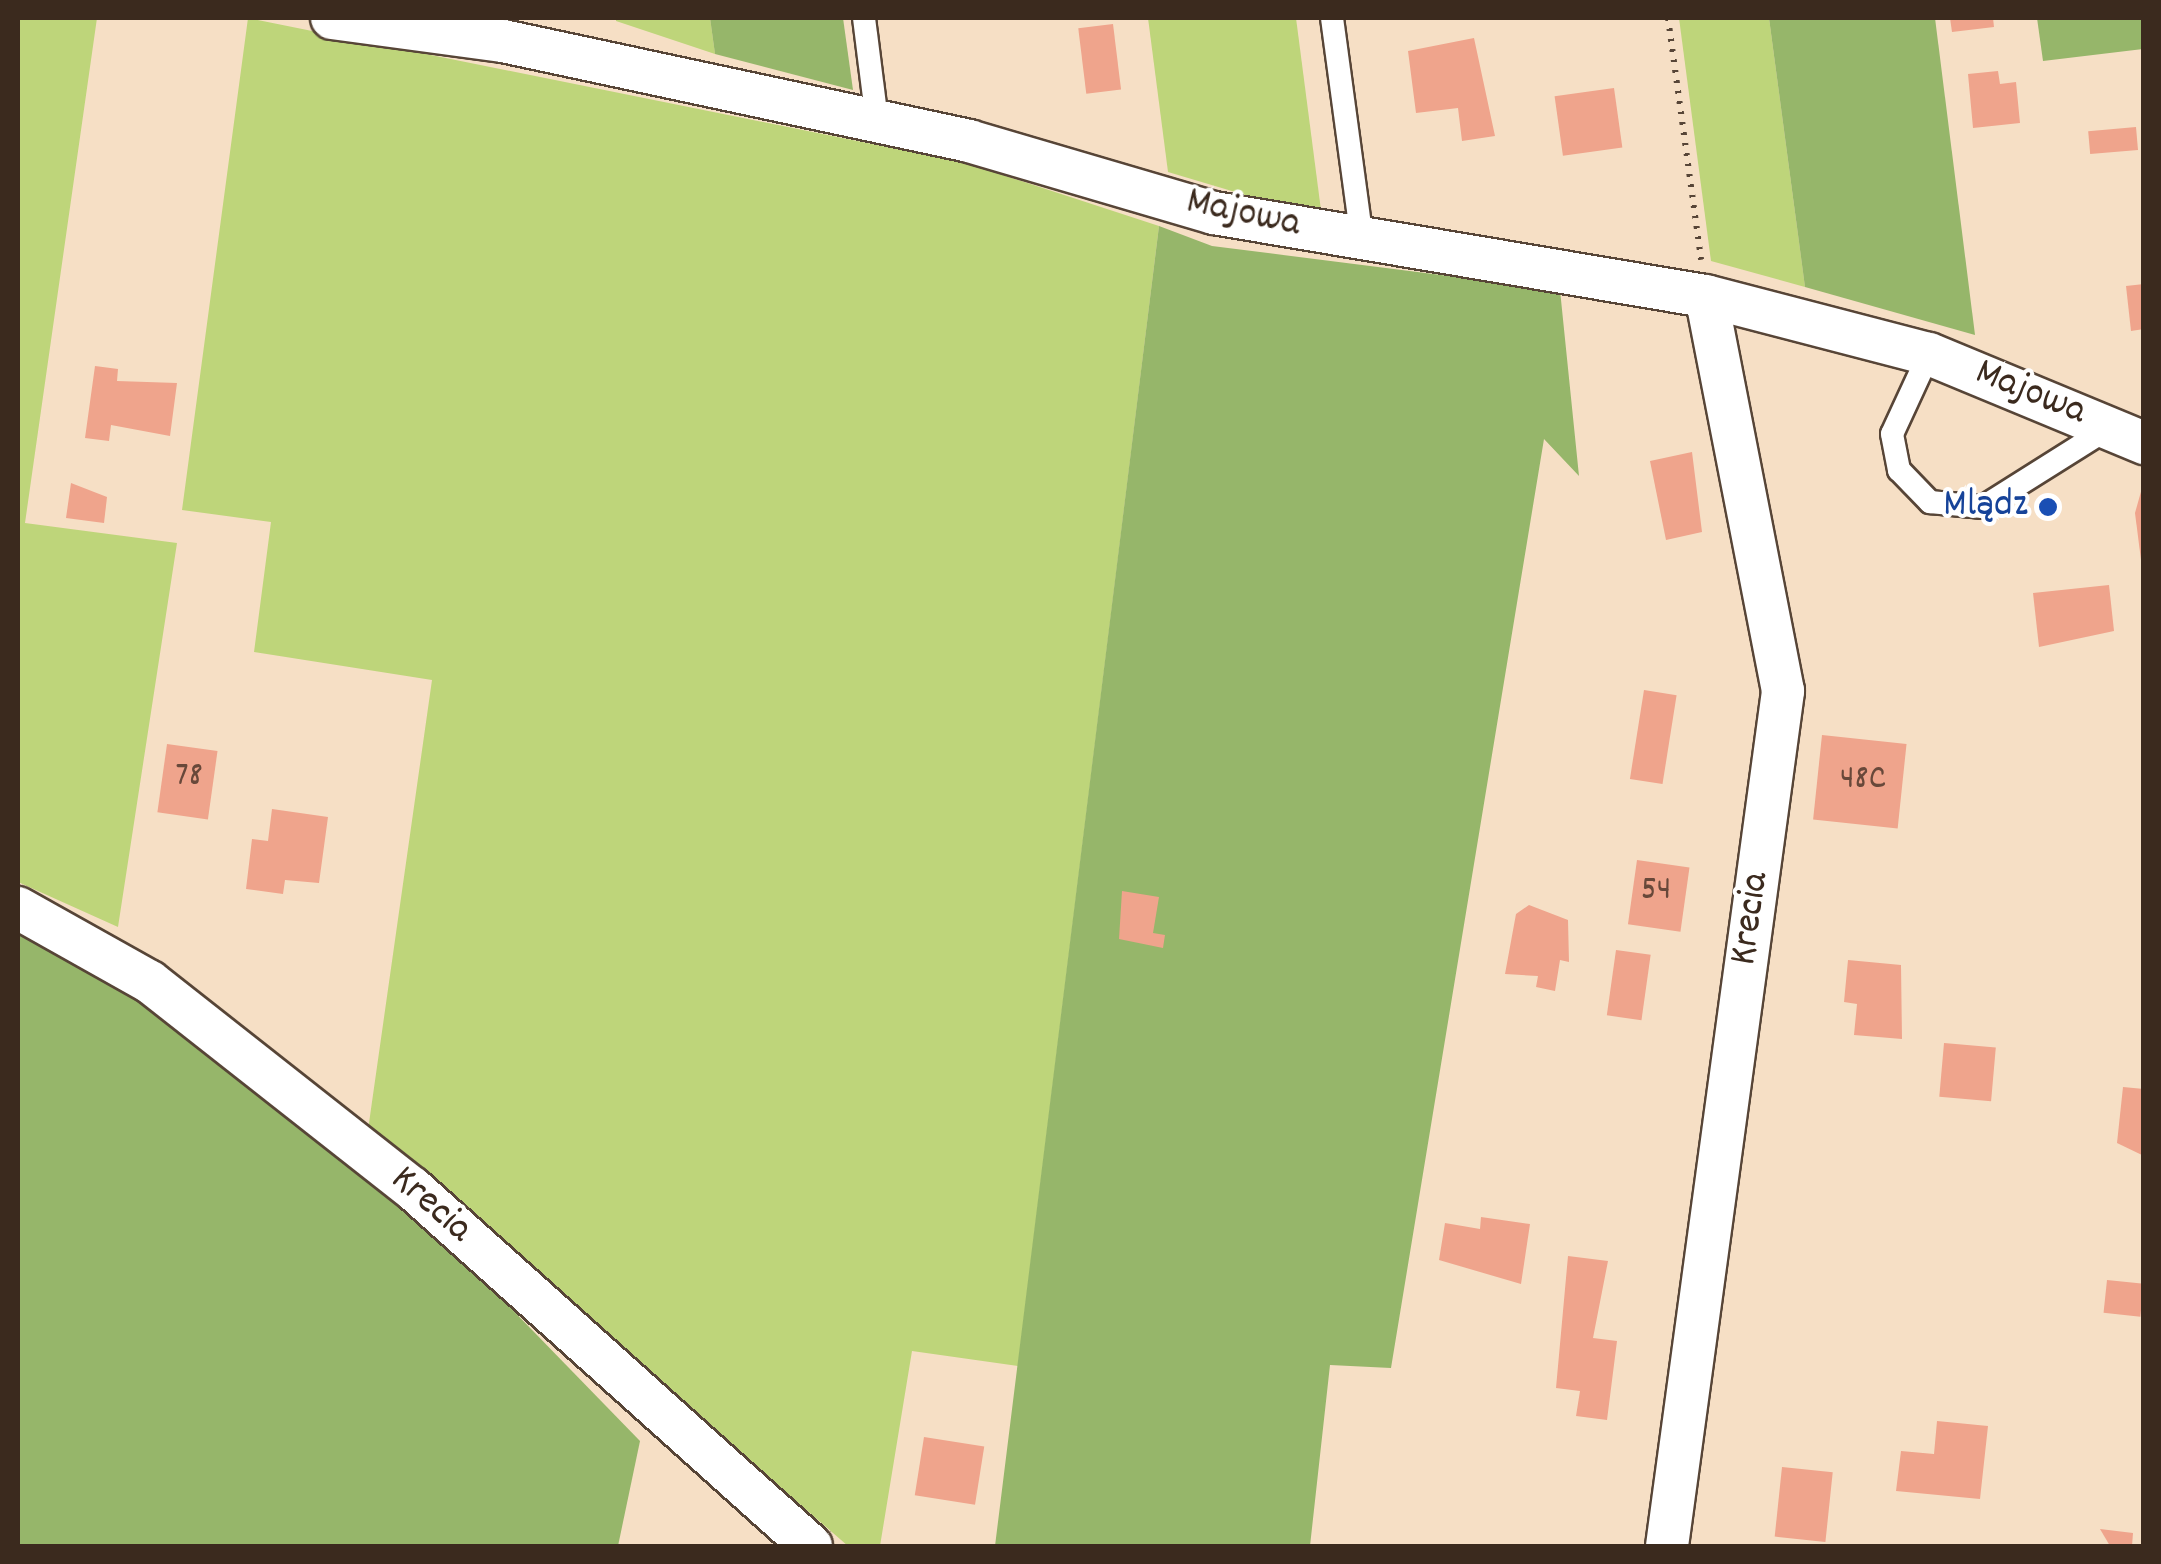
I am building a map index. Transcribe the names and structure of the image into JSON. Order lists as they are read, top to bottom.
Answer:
{
  "streets": {
    "street": ["Majowa", "Krecia"]
  },
  "crossings": [
    ["Majowa", "Krecia"]
  ],
  "places": ["Mlądz"],
  "house_numbers": ["78", "48C", "54"]
}
